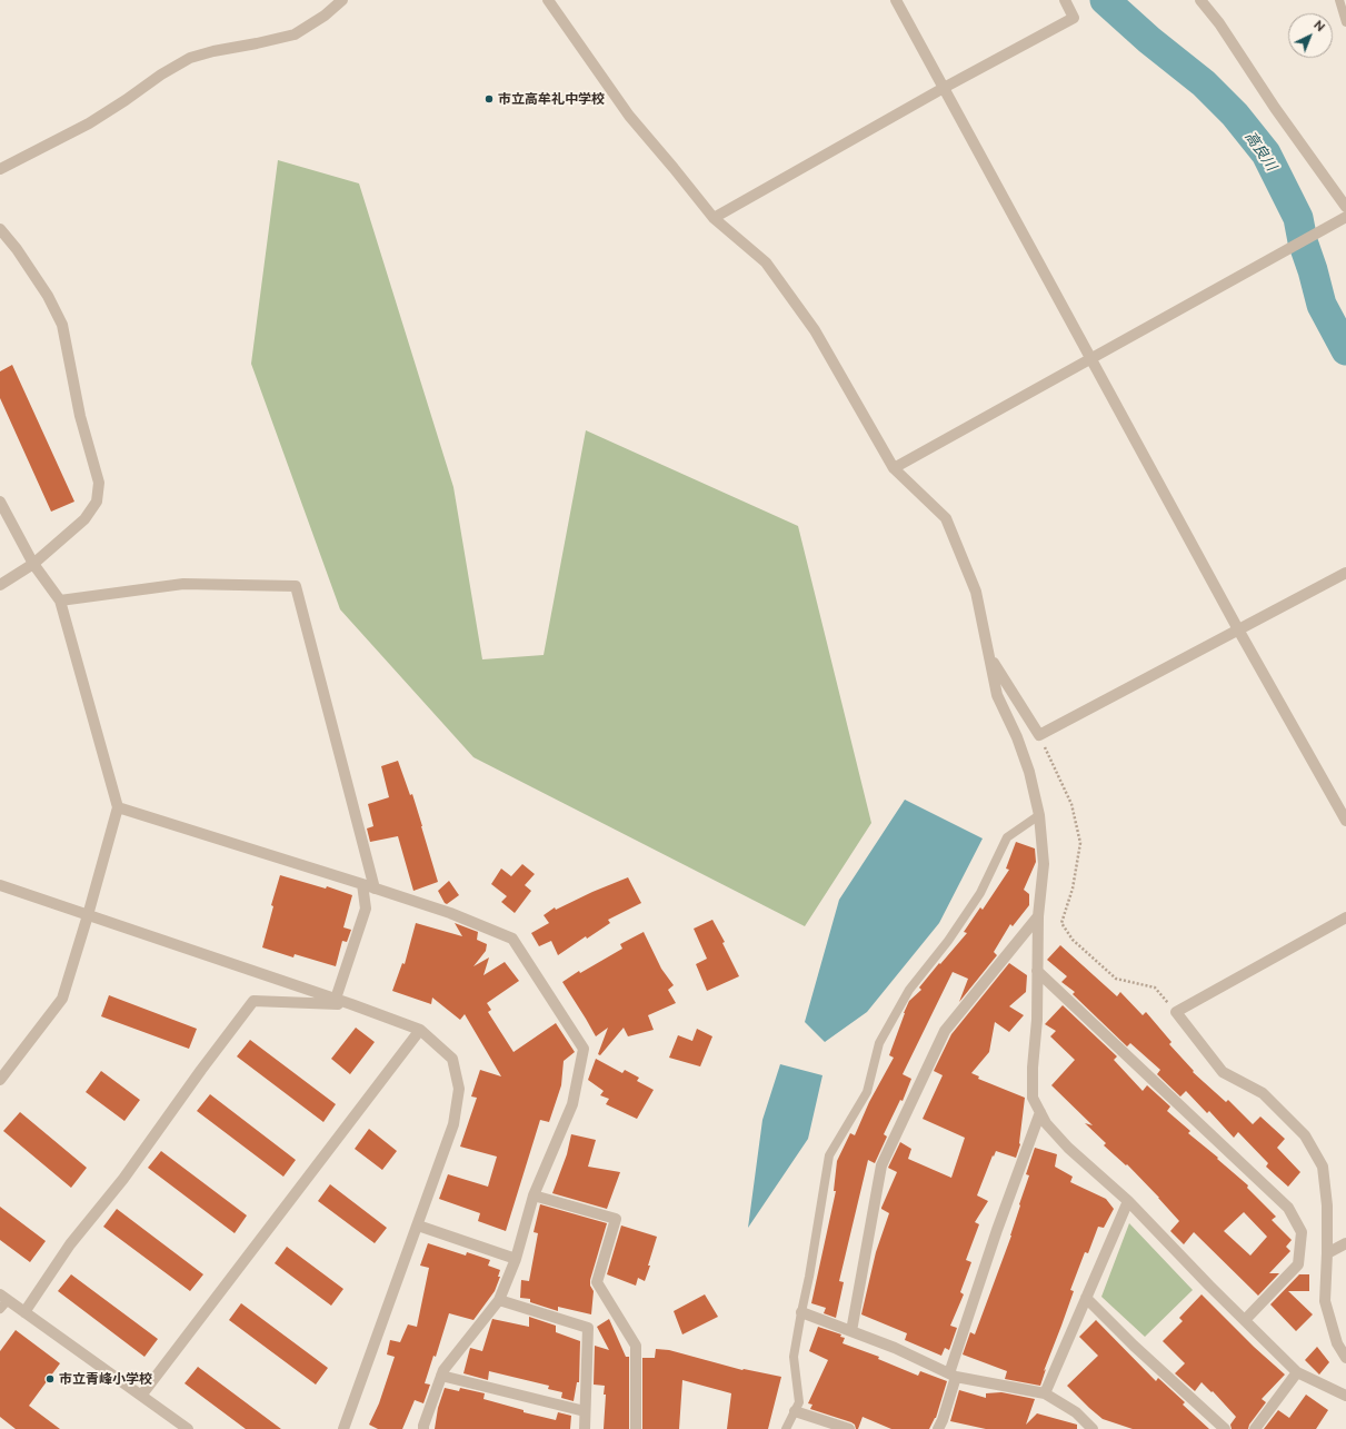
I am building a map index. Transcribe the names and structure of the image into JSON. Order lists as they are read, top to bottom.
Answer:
{
  "water": ["高良川"],
  "places": ["市立高牟礼中学校", "市立青峰小学校"],
  "north": "top right"
}
